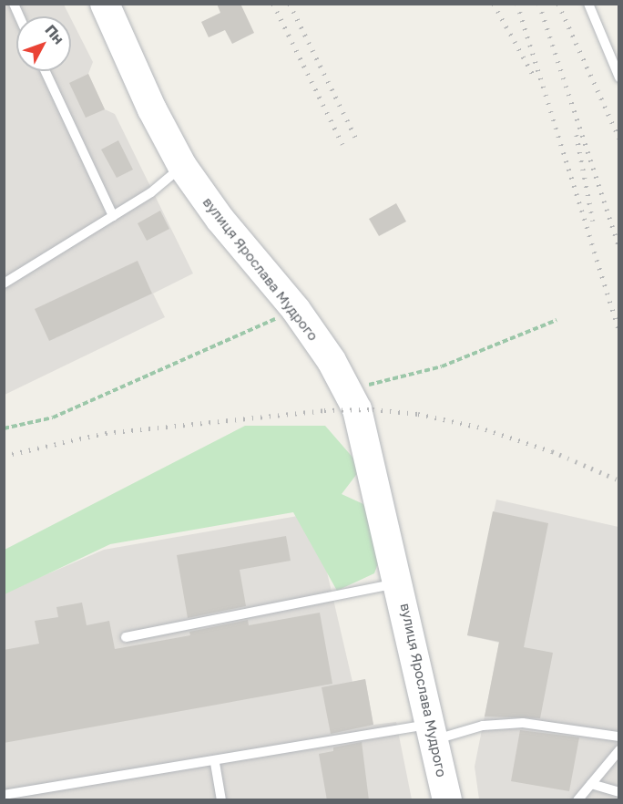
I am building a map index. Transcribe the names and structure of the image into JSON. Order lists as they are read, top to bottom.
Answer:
{
  "streets": {
    "street": ["вулиця Ярослава Мудрого"]
  },
  "north": "top right"
}
